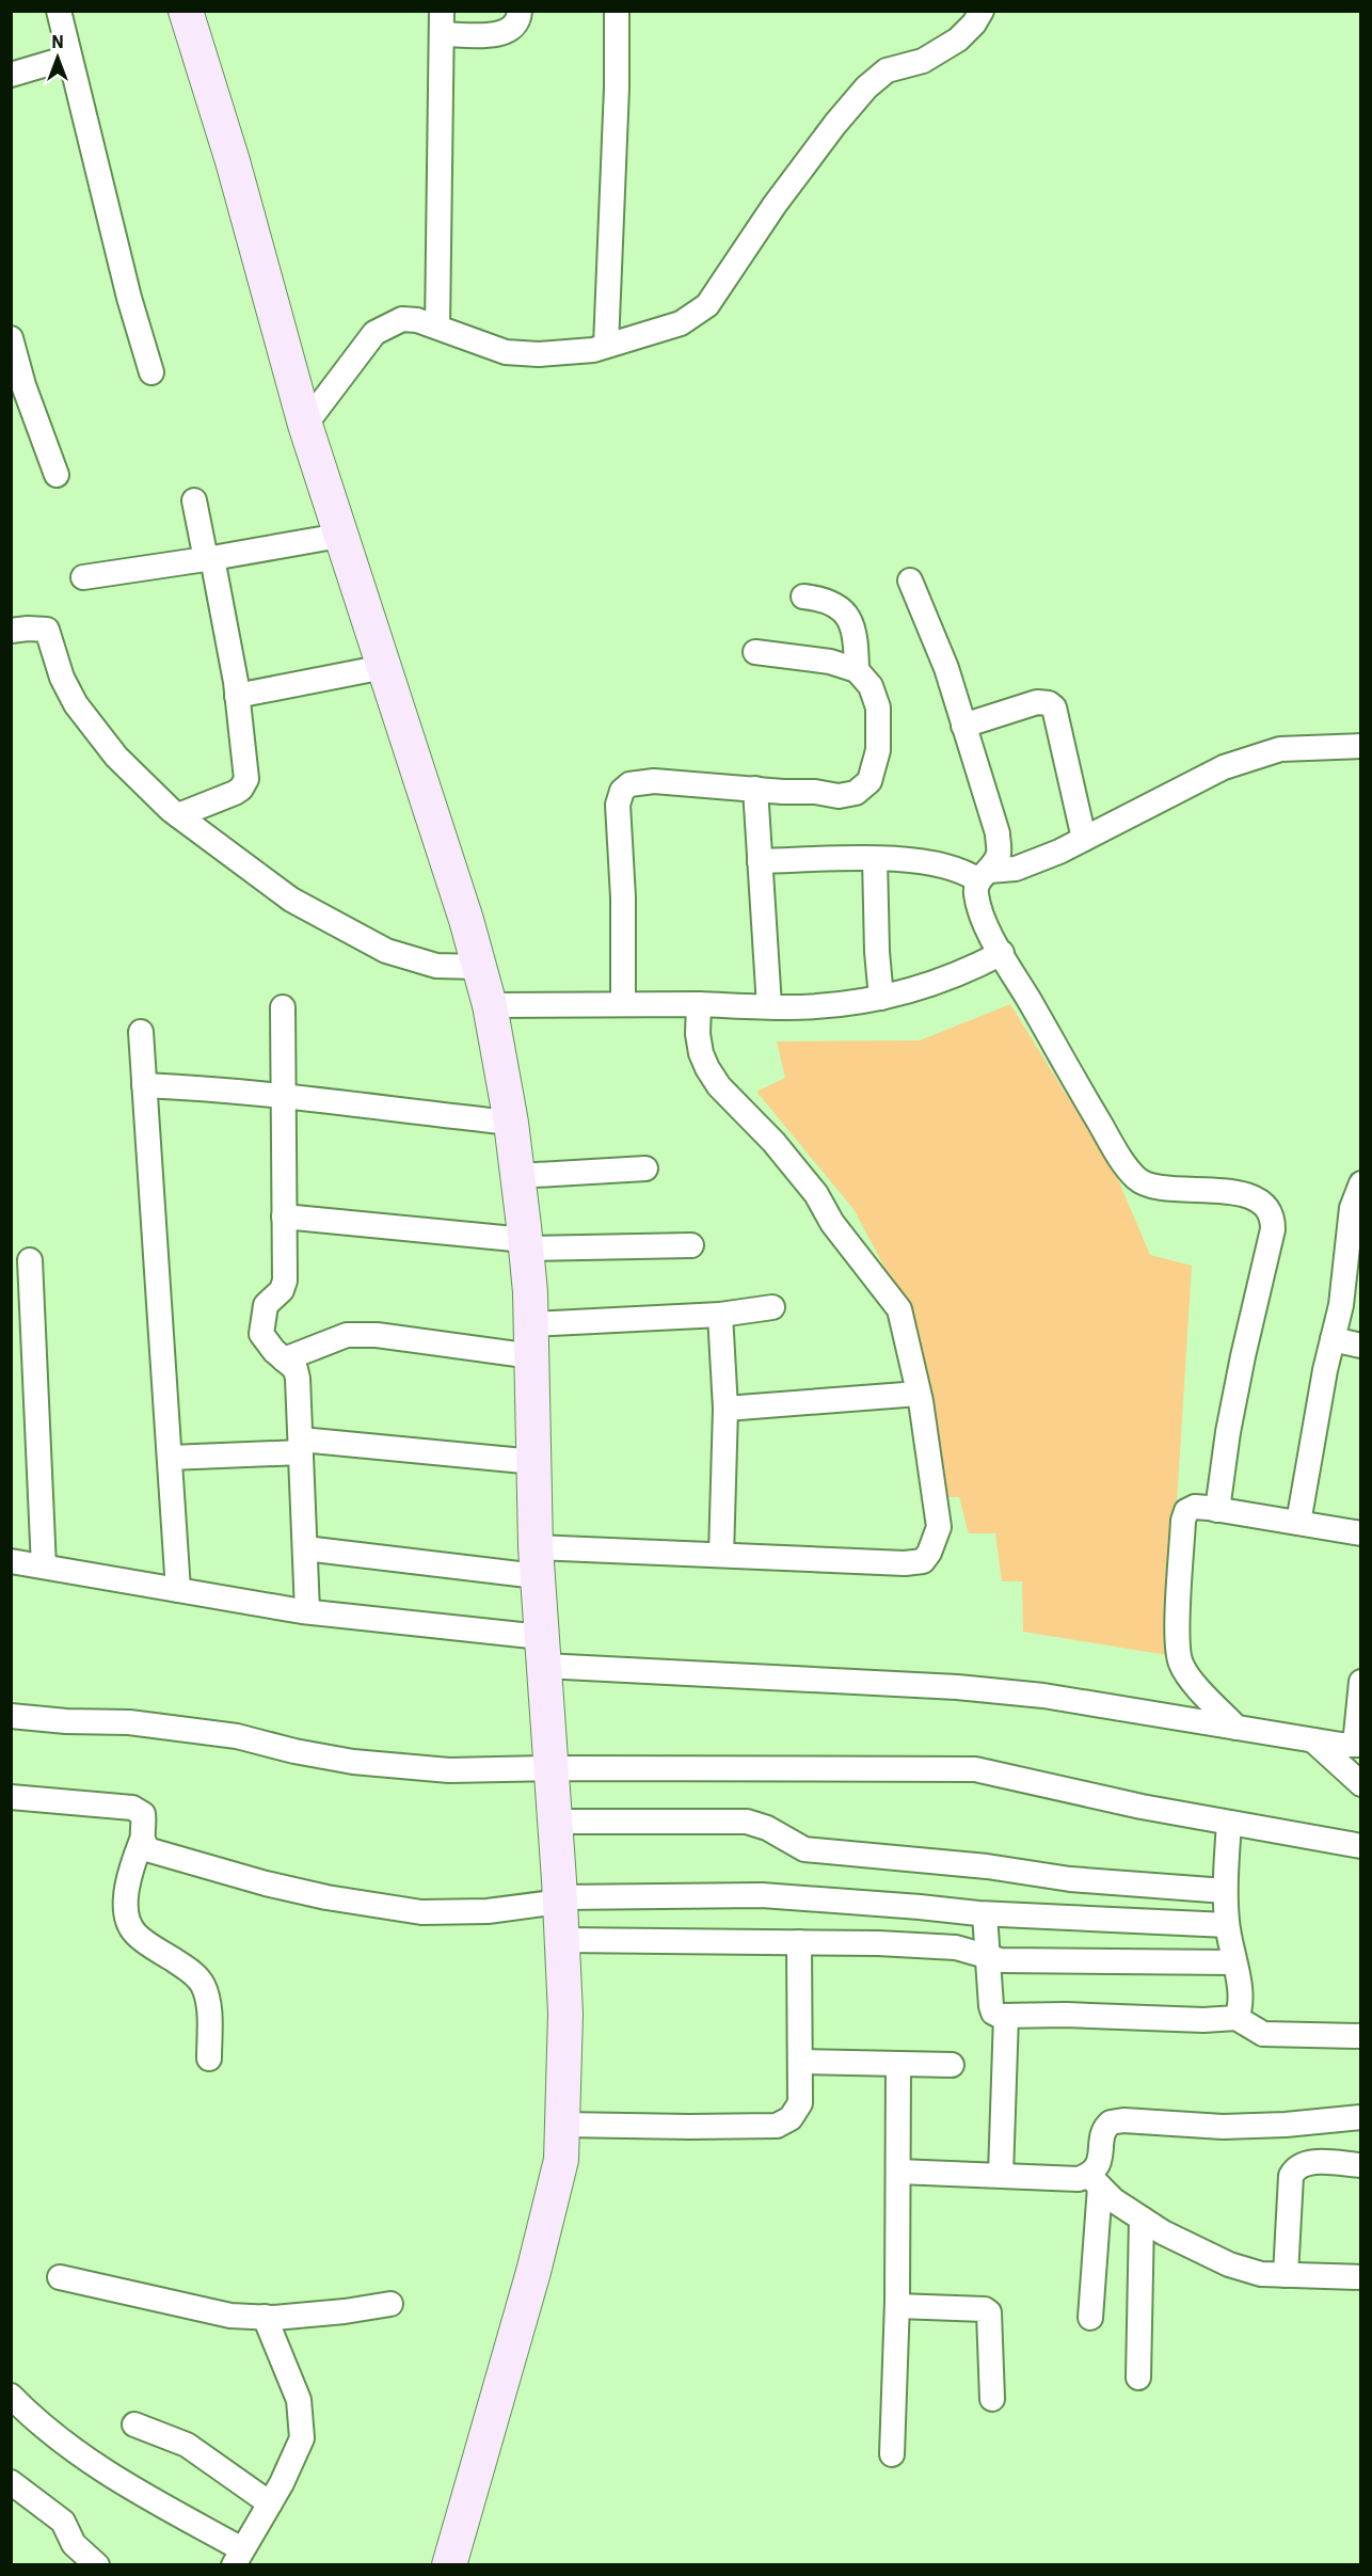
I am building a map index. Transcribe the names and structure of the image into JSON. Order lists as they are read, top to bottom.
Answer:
{
  "north": "top"
}
